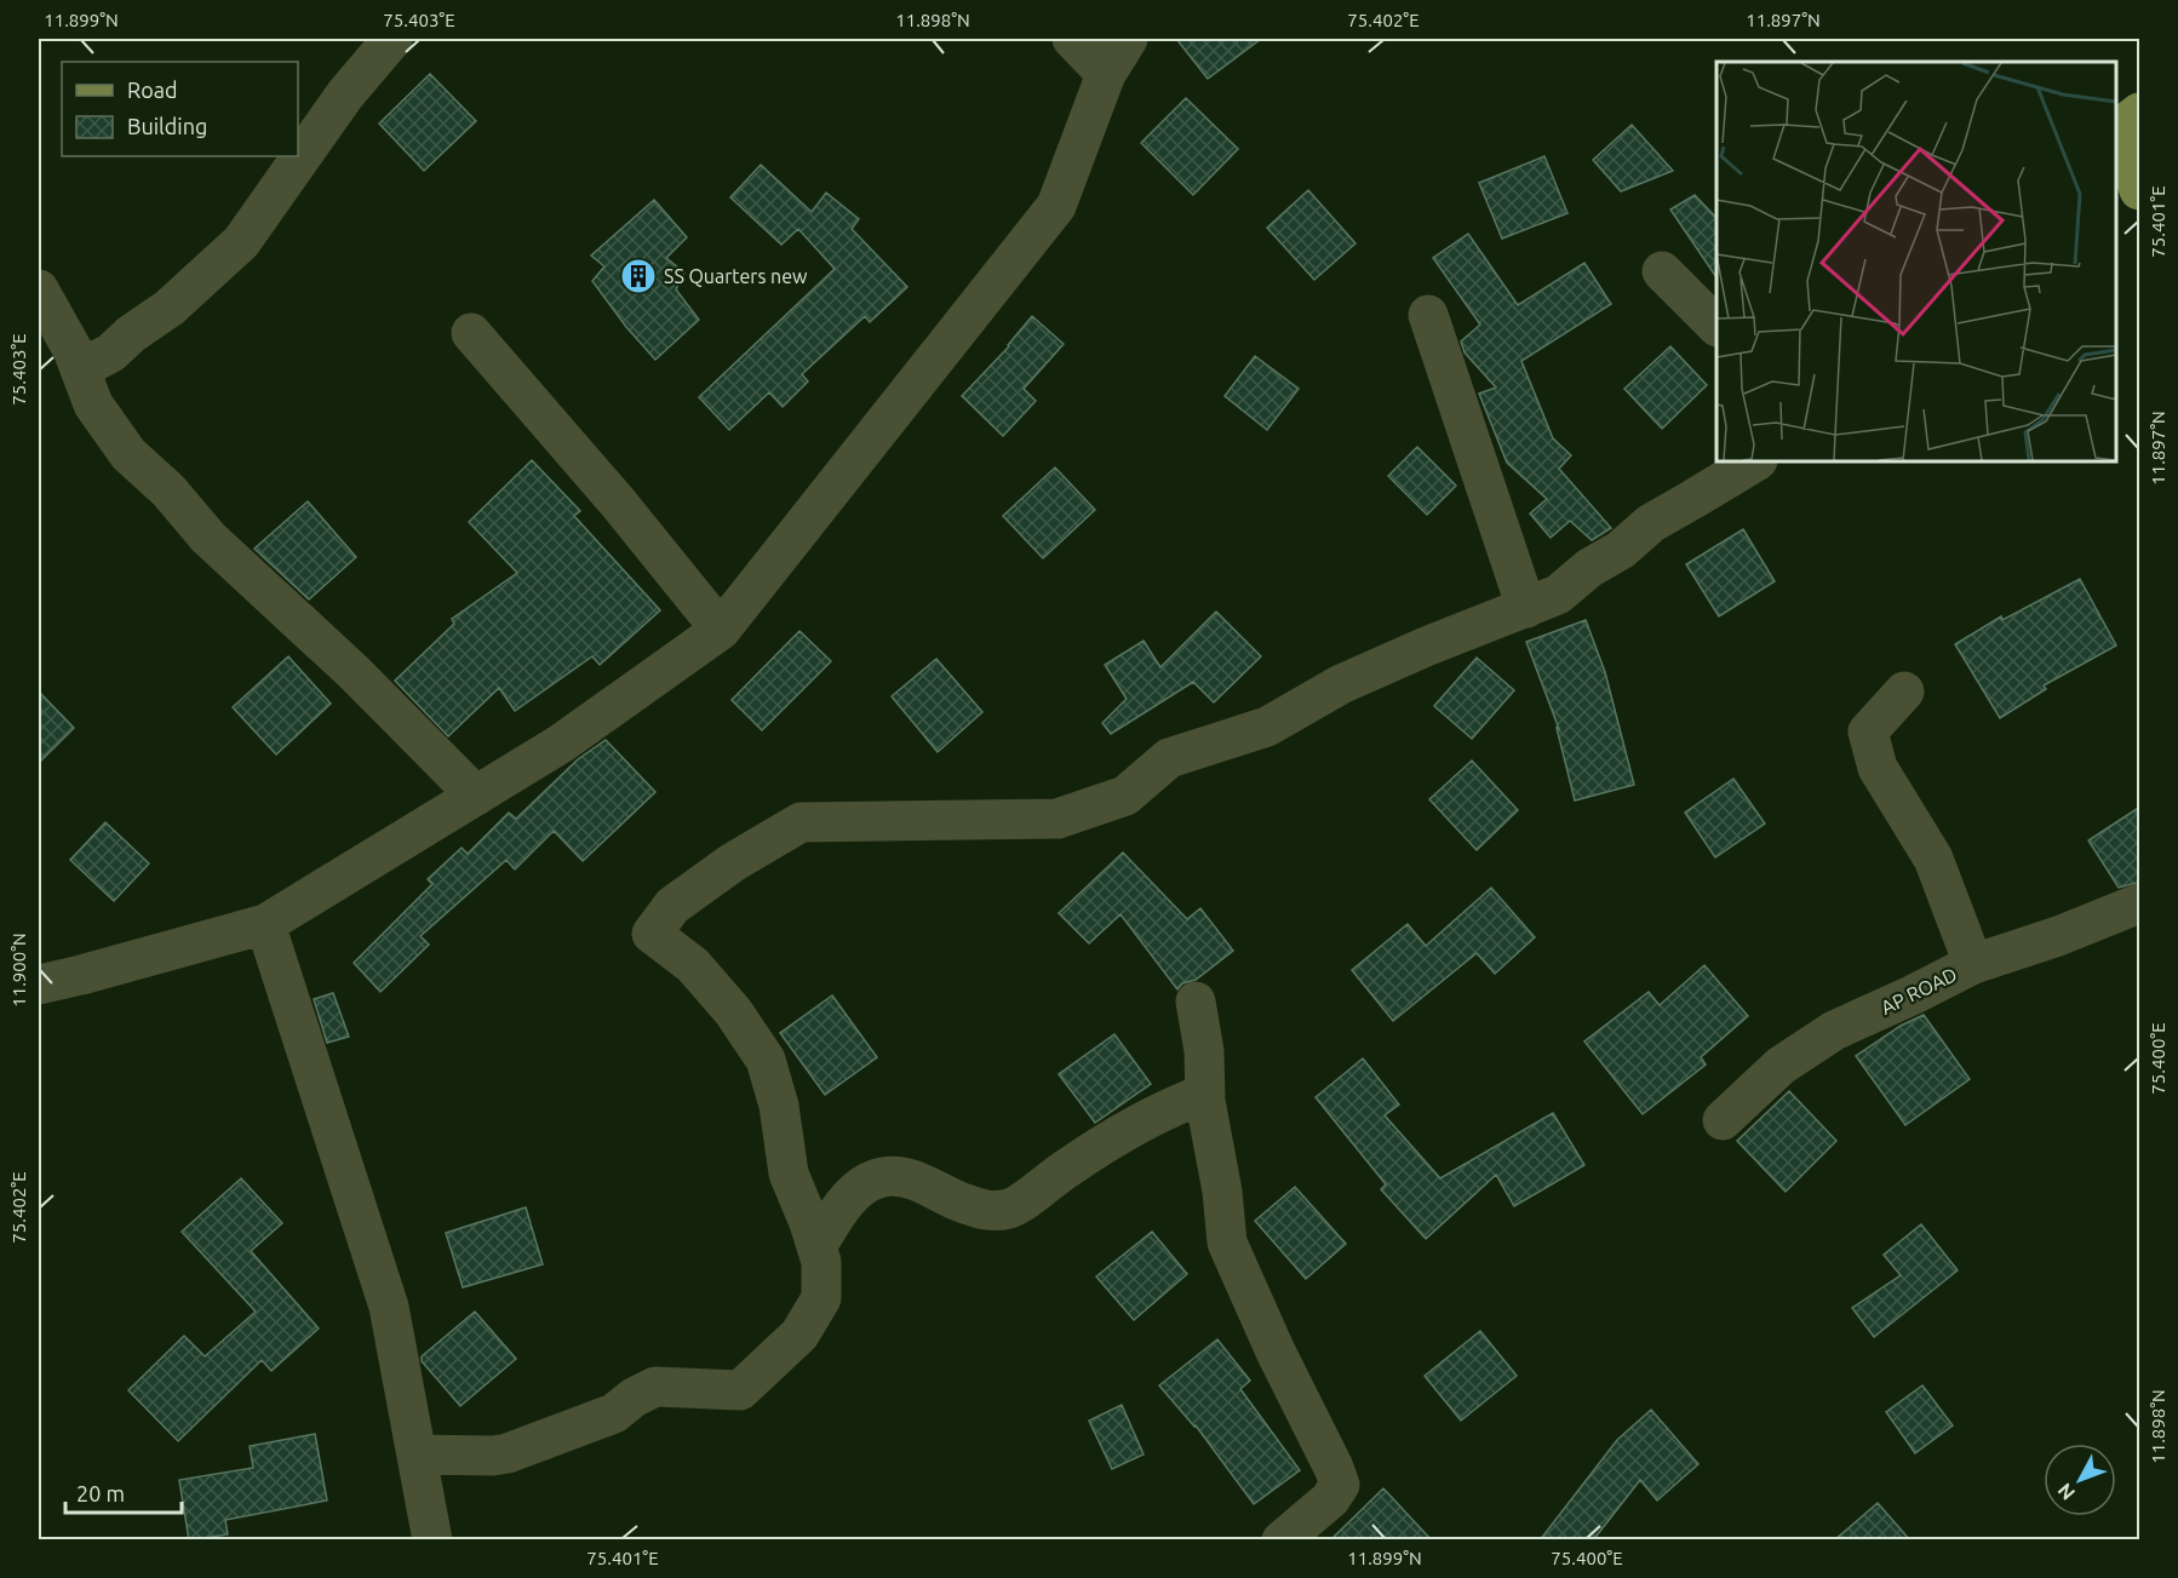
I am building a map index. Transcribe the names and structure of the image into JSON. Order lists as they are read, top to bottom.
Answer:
{
  "streets": {
    "street": ["AP ROAD"]
  },
  "places": {
    "building": ["SS Quarters new"]
  },
  "legend": ["Road", "Building"],
  "scale_bar": "20 m",
  "north": "bottom left",
  "coordinates": [
    "11.899°N",
    "75.403°E",
    "11.898°N",
    "75.402°E",
    "11.897°N",
    "75.401°E",
    "11.900°N",
    "75.400°E"
  ]
}
